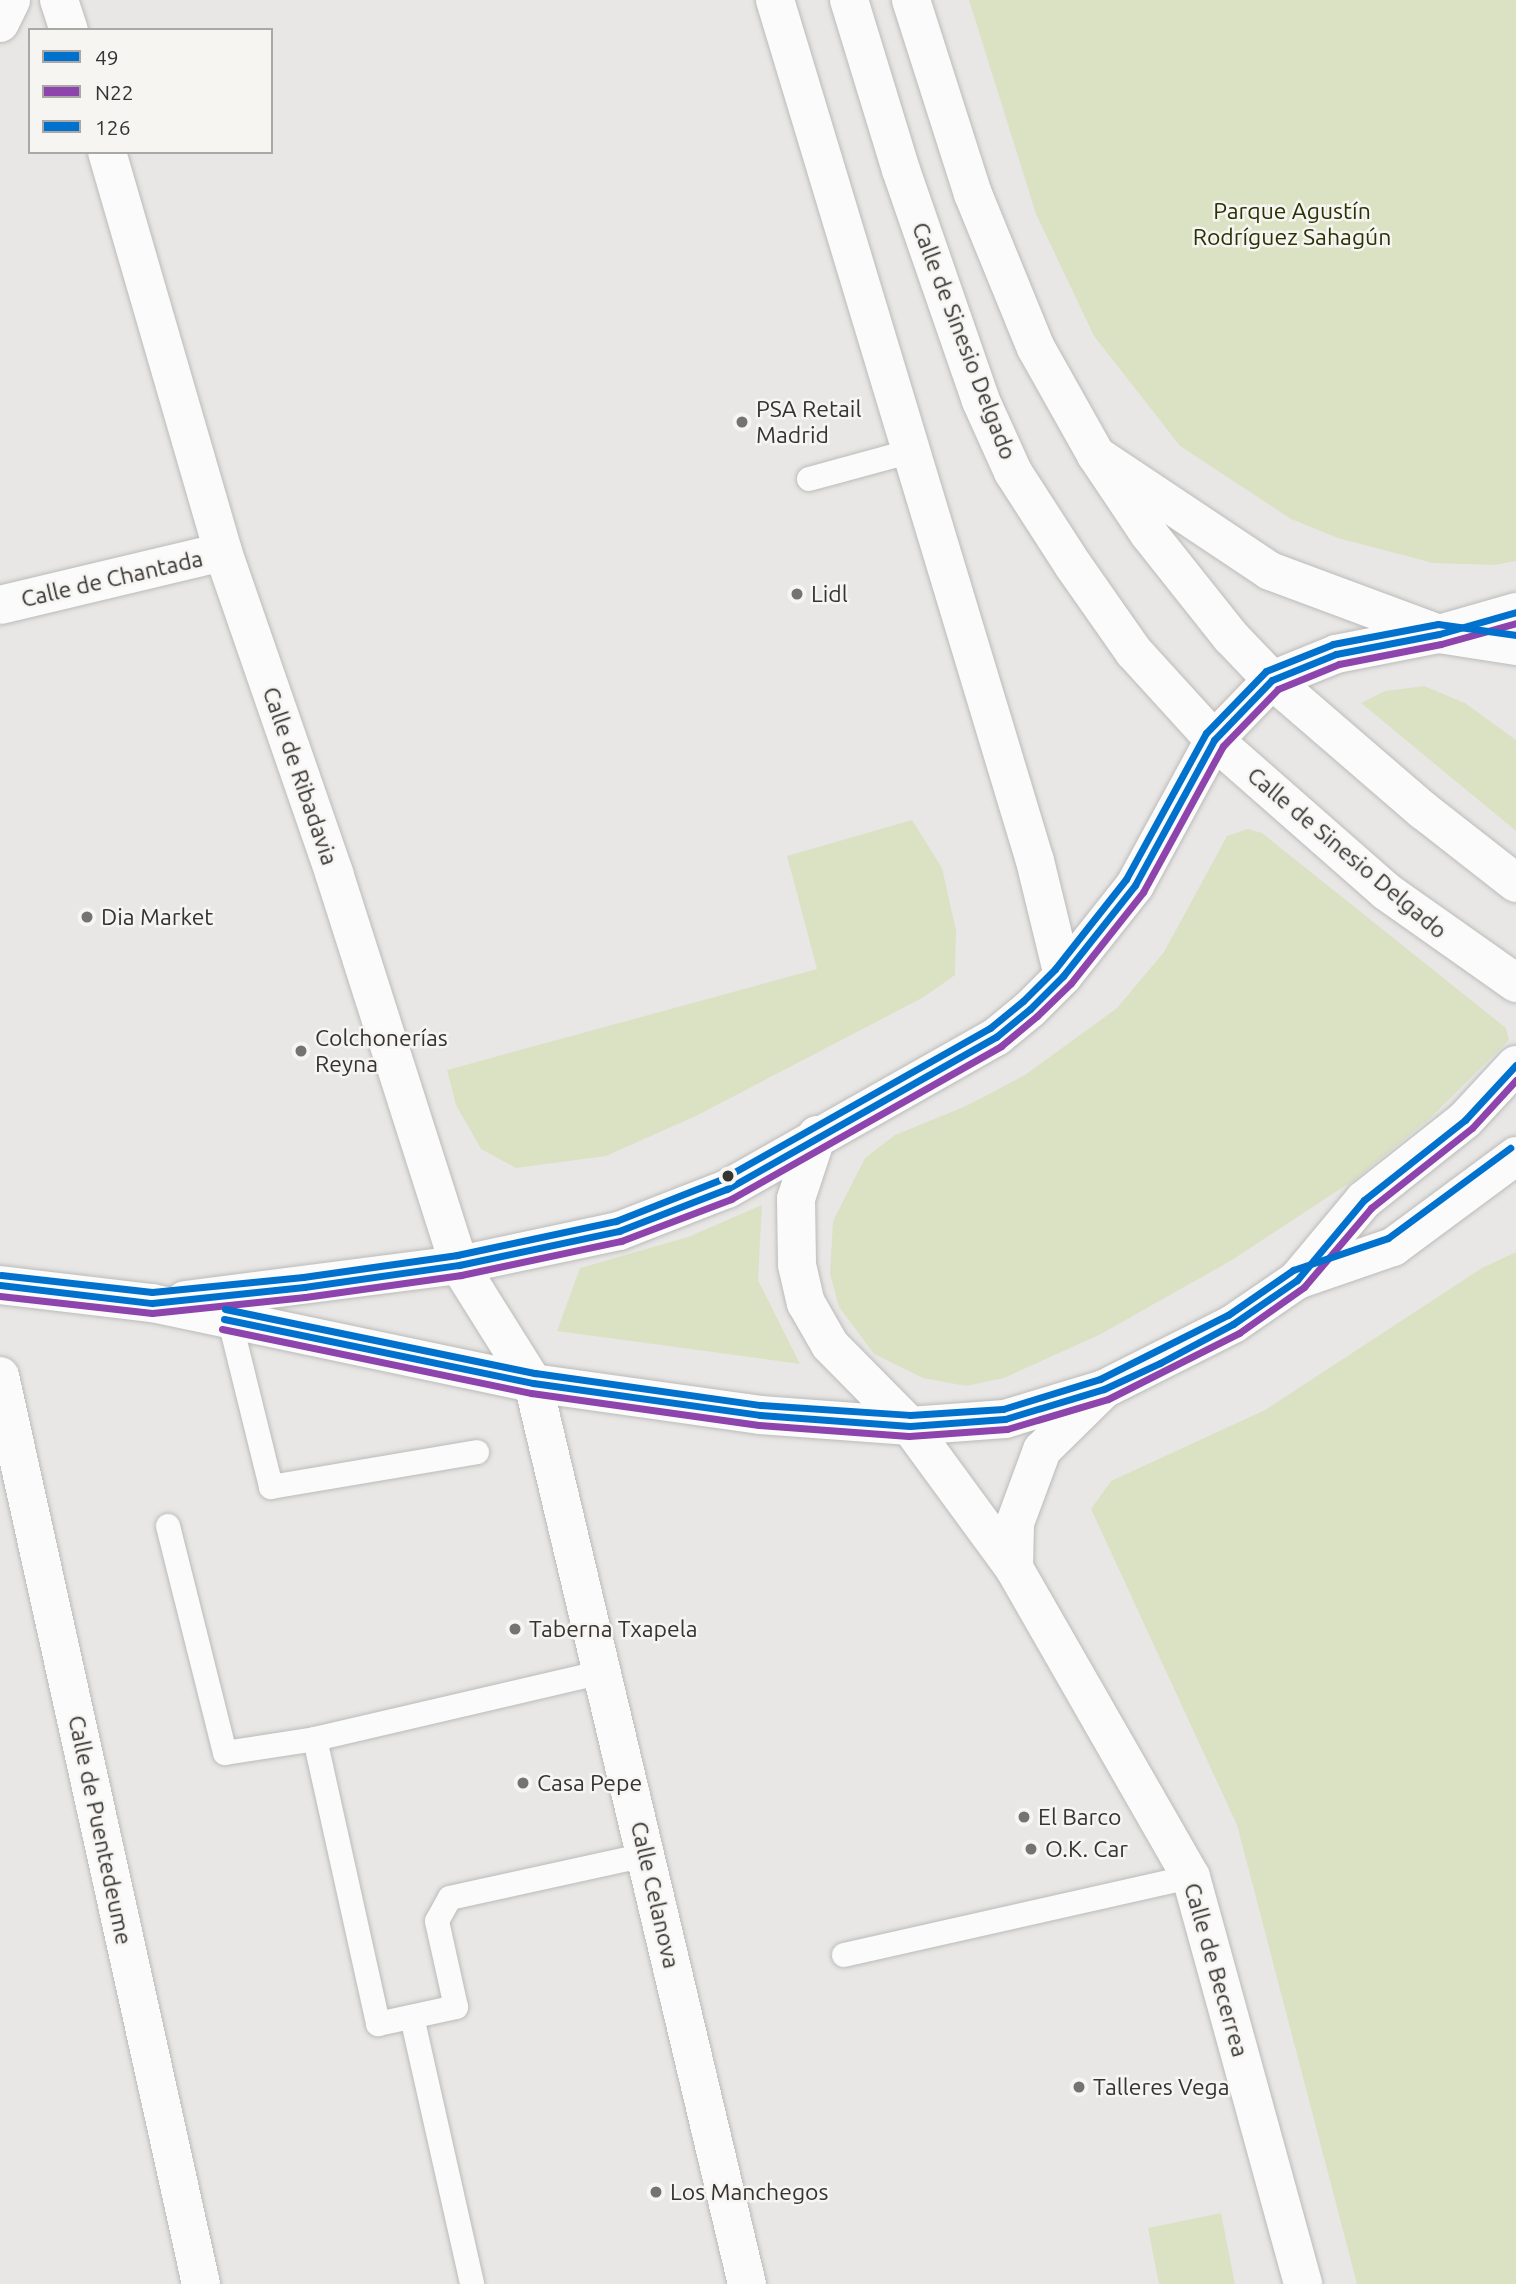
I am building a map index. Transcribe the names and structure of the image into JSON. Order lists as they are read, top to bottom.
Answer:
{
  "streets": {
    "street": [
      "Calle de Sinesio Delgado",
      "Calle de Chantada",
      "Calle de Ribadavia",
      "Calle de Puentedeume",
      "Calle Celanova",
      "Calle de Becerrea"
    ]
  },
  "crossings": [
    ["Calle de Chantada", "Calle de Ribadavia"],
    ["Calle de Ribadavia", "Calle Celanova"]
  ],
  "parks": ["Parque Agustín Rodríguez Sahagún"],
  "places": [
    "PSA Retail Madrid",
    "Lidl",
    "Dia Market",
    "Colchonerías Reyna",
    "Taberna Txapela",
    "Casa Pepe",
    "El Barco",
    "O.K. Car",
    "Talleres Vega",
    "Los Manchegos"
  ],
  "lines": ["transit line 49", "transit line N22", "transit line 126"],
  "legend": ["49", "N22", "126"]
}
